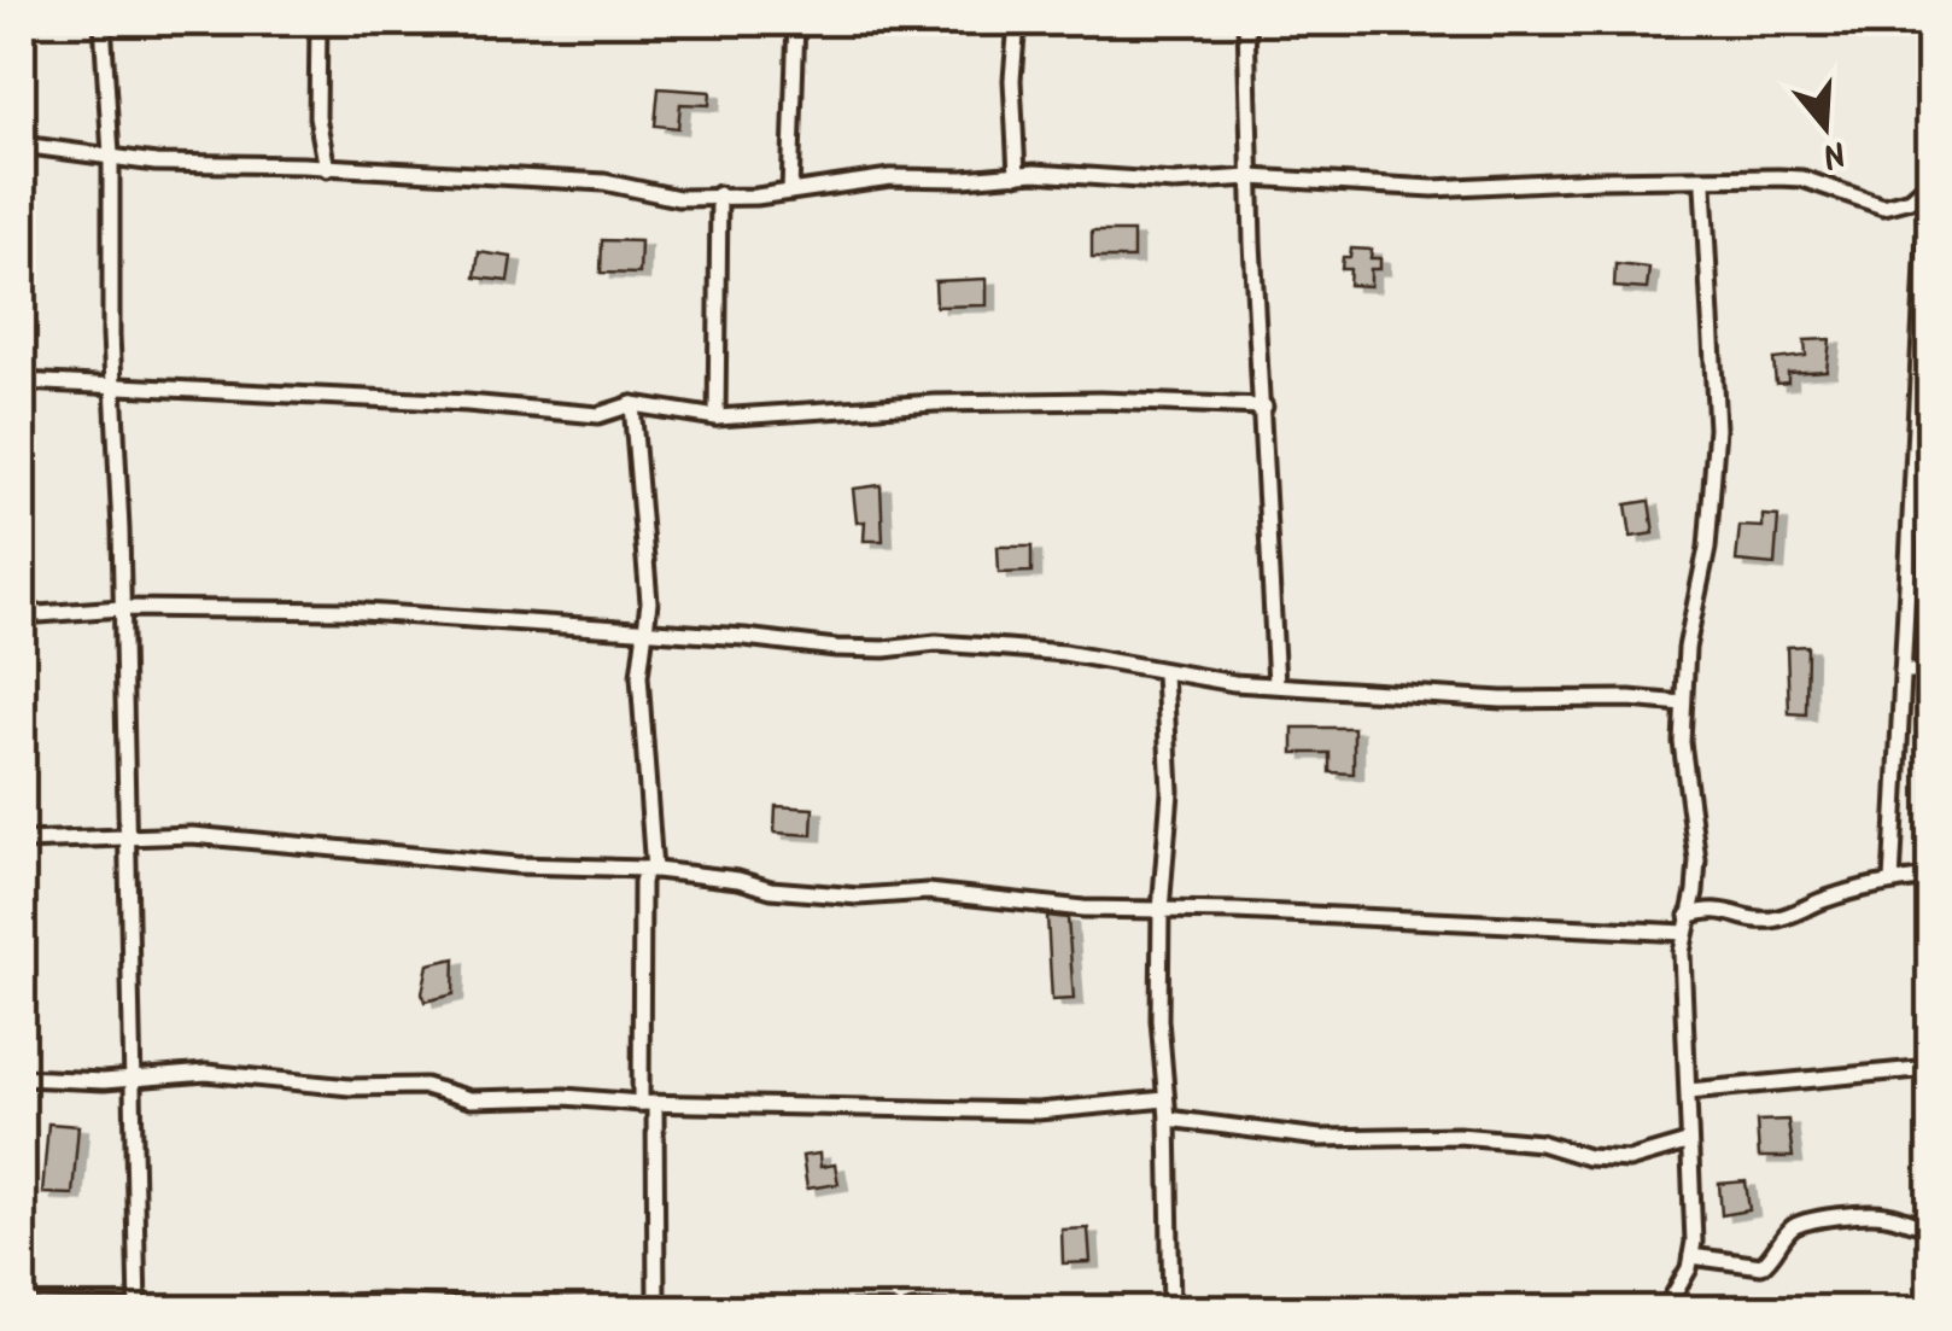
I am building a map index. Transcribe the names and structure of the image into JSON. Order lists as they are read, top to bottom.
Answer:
{
  "north": "bottom"
}
